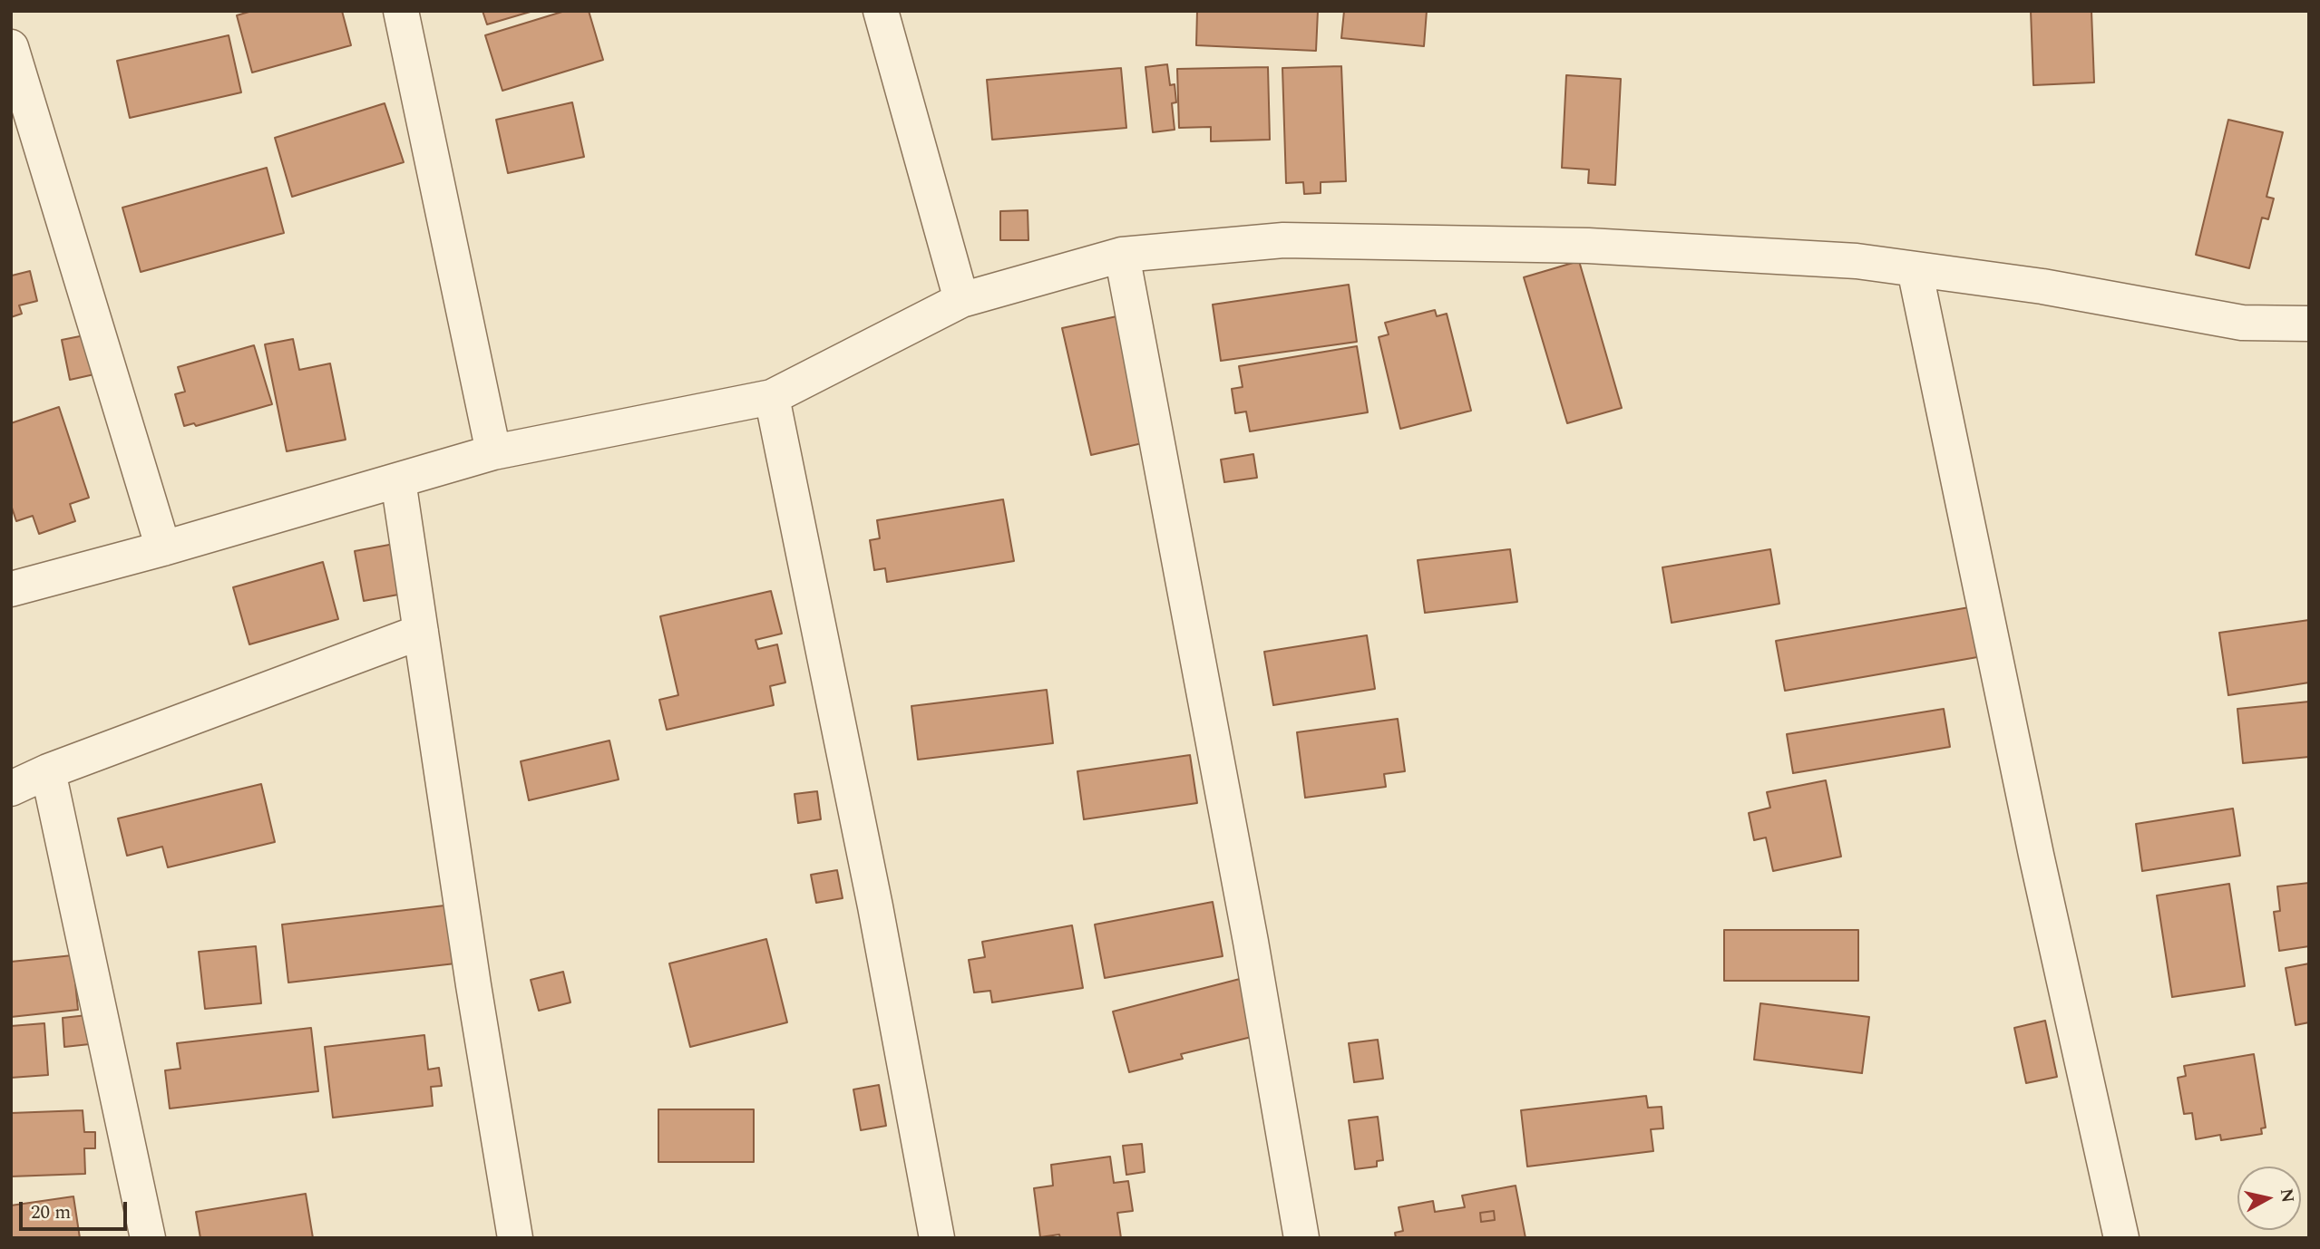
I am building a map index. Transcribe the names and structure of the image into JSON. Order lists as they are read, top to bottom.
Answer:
{
  "scale_bar": "20 m",
  "north": "right"
}
